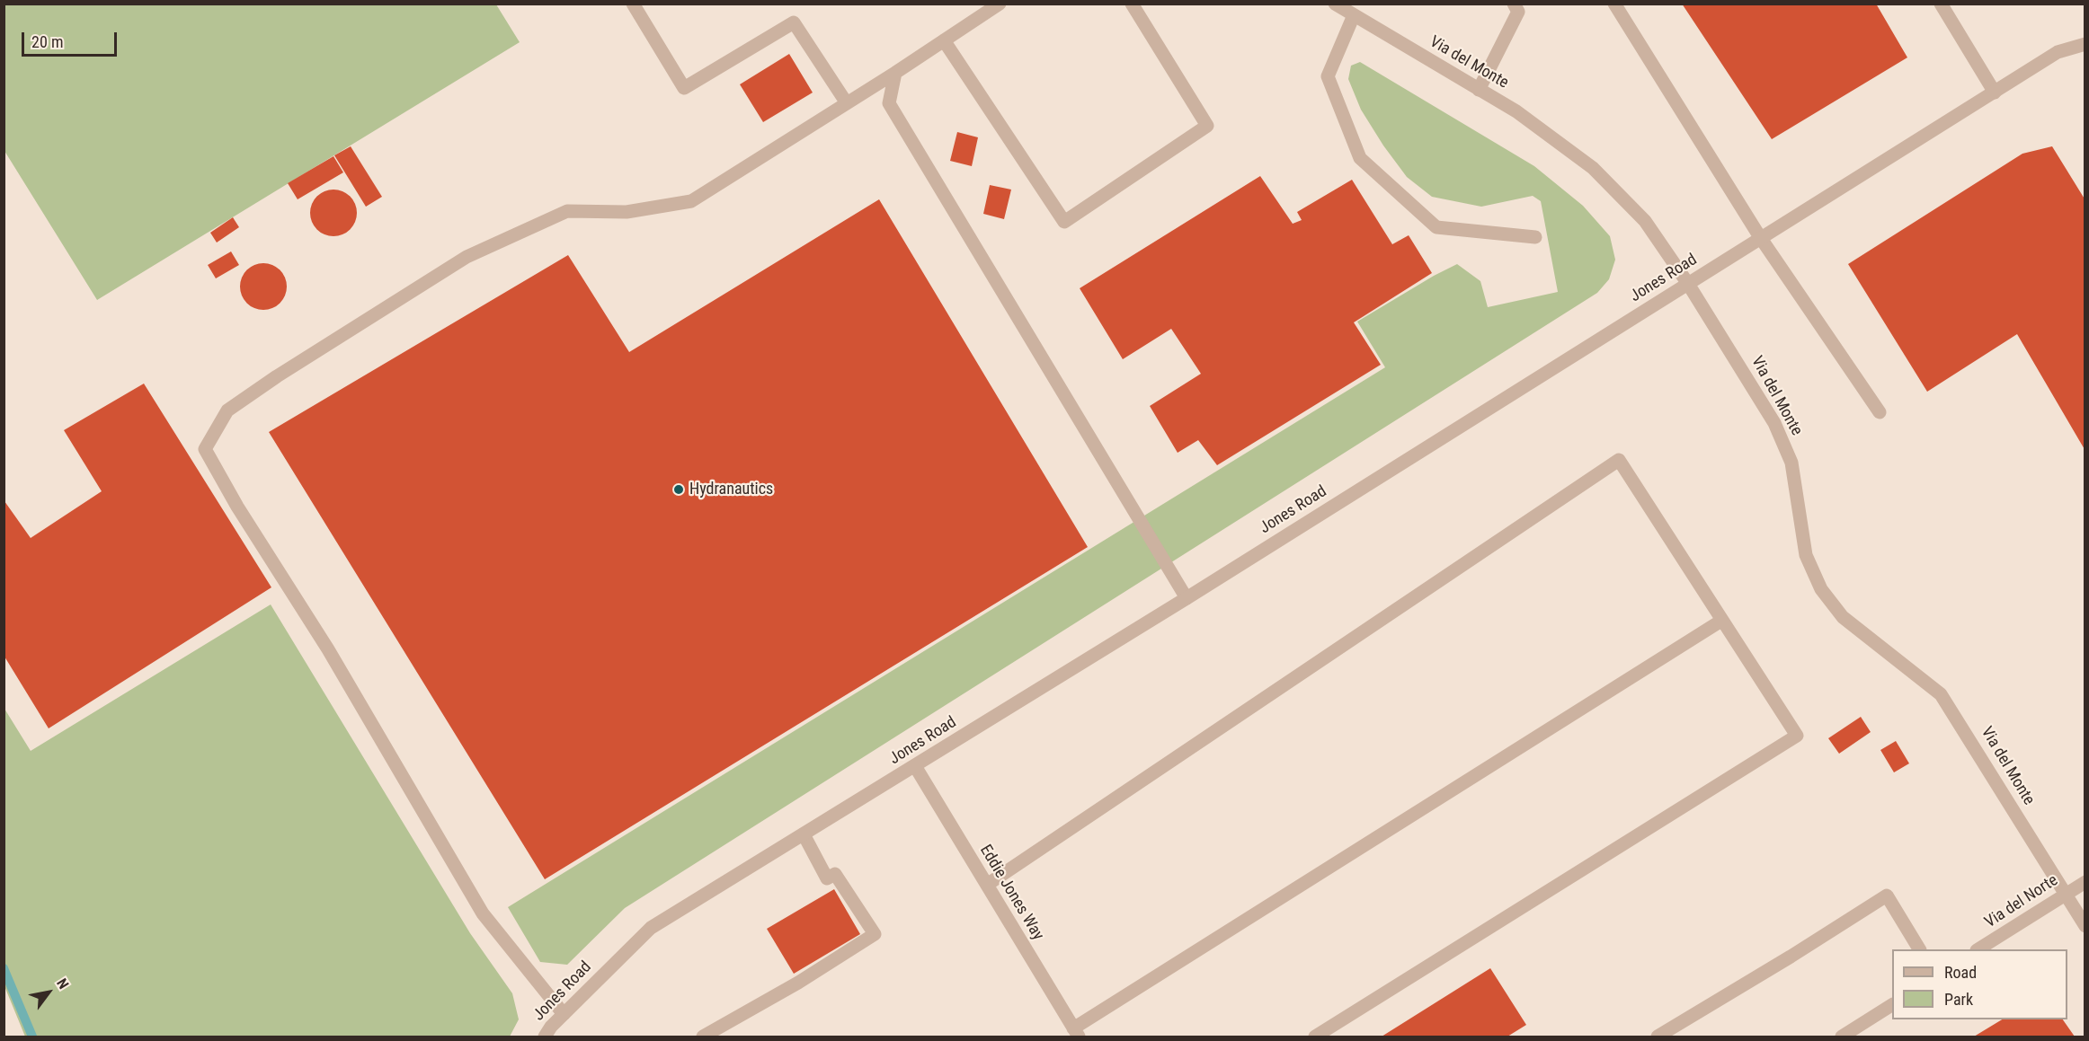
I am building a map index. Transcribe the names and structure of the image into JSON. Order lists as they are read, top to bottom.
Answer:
{
  "streets": {
    "street": [
      "Via del Monte",
      "Jones Road",
      "Eddie Jones Way",
      "Via del Norte"
    ]
  },
  "crossings": [
    ["Via del Monte", "Jones Road"],
    ["Via del Monte", "Via del Norte"],
    ["Jones Road", "Eddie Jones Way"]
  ],
  "places": ["Hydranautics"],
  "legend": ["Road", "Park"],
  "scale_bar": "20 m",
  "north": "top right"
}
